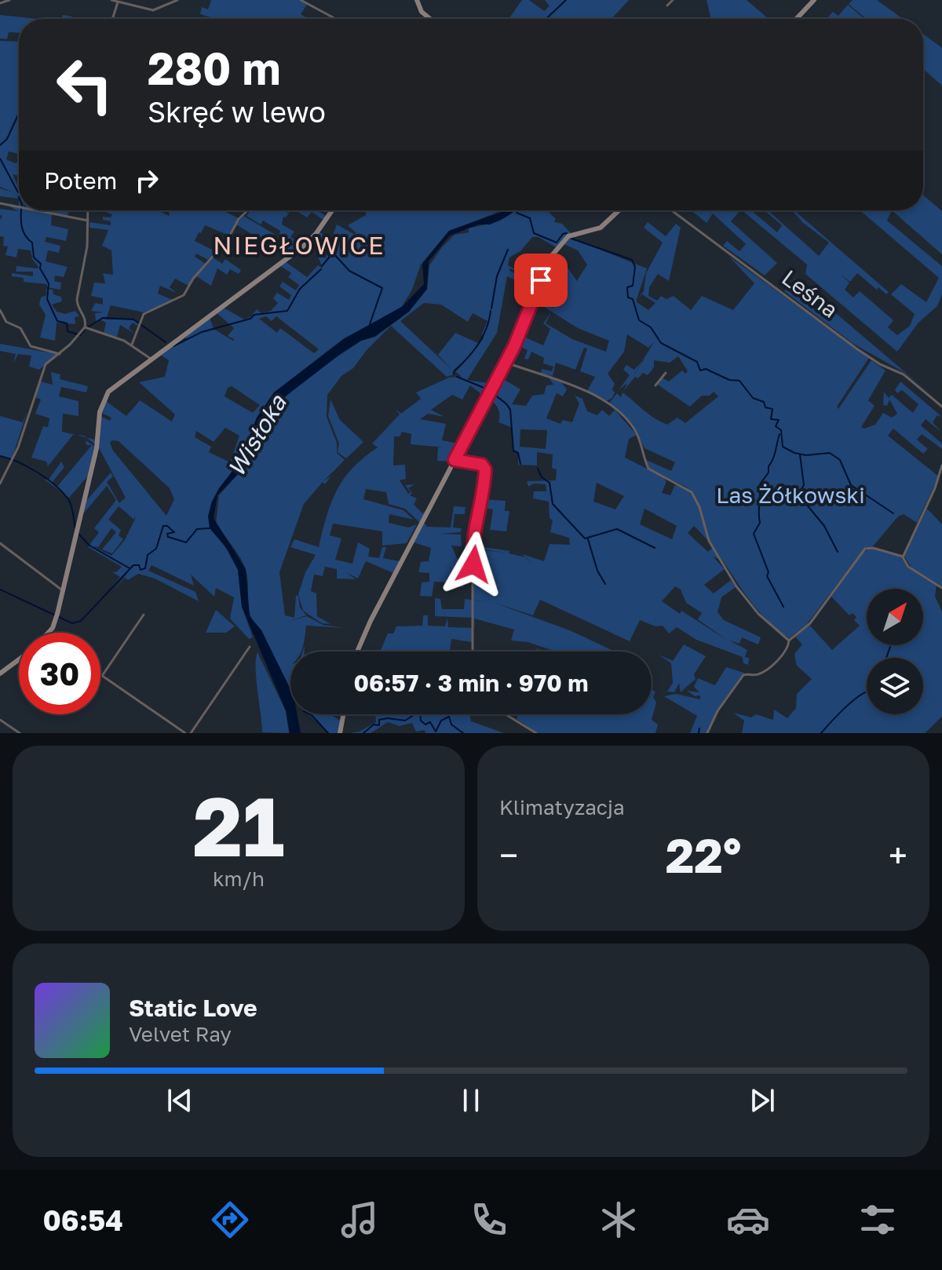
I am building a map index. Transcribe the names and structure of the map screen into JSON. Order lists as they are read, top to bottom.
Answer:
{
  "streets": {
    "street": ["Leśna"]
  },
  "districts": ["NIEGŁOWICE"],
  "water": ["Wisłoka"],
  "parks": ["Las Żółkowski"],
  "north": "top right",
  "page": {
    "turn": ["280 m", "Skręć w lewo"],
    "then": "Potem",
    "limit": "30",
    "trip": "06:57 · 3 min · 970 m",
    "tile": [
      ["21", "km/h"],
      "Klimatyzacja"
    ],
    "heat": ["−", "22°", "+"],
    "song": ["Static Love", "Velvet Ray"],
    "tabs": "06:54"
  }
}
